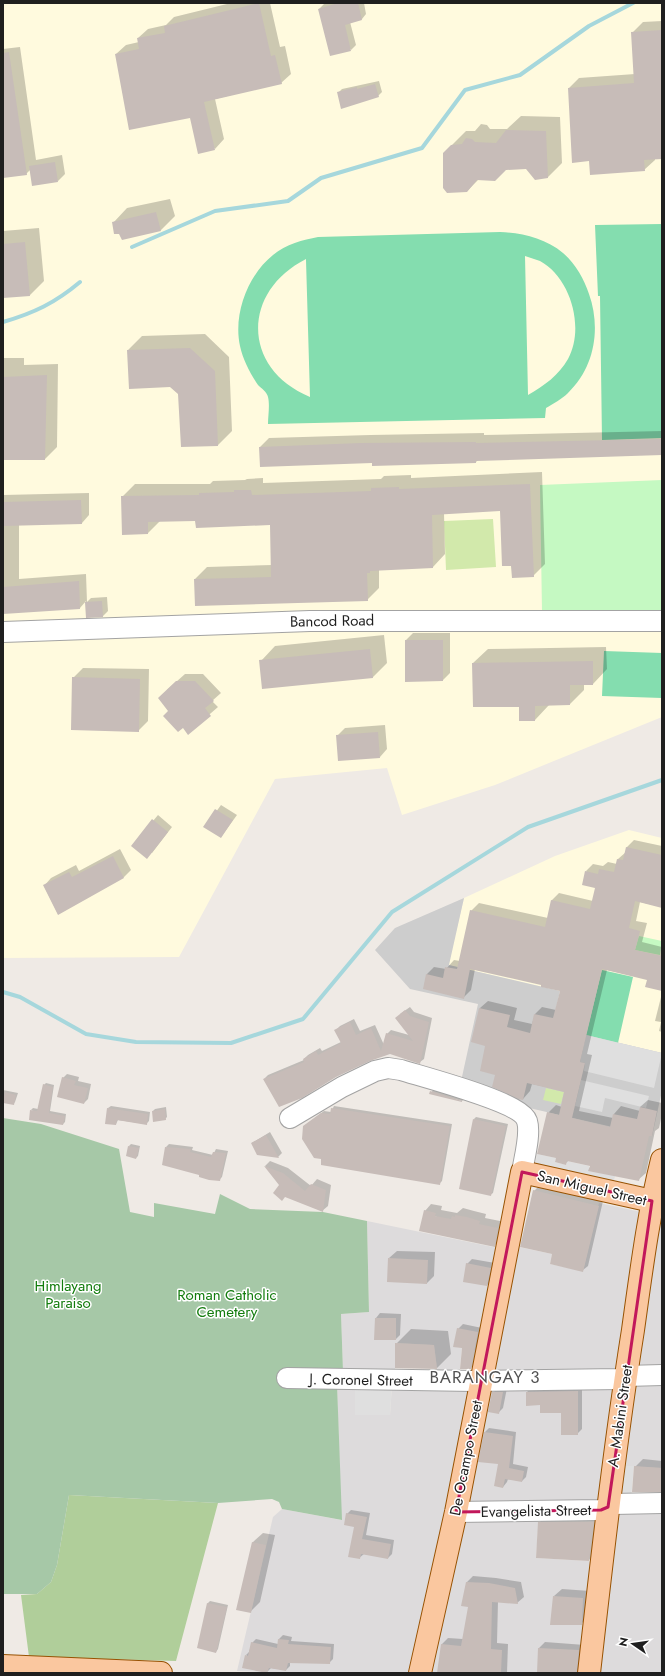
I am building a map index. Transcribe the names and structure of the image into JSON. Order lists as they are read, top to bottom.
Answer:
{
  "streets": {
    "main road": ["San Miguel Street", "A. Mabini Street", "De Ocampo Street"],
    "street": ["Bancod Road", "J. Coronel Street", "Evangelista Street"]
  },
  "crossings": [
    ["San Miguel Street", "A. Mabini Street"],
    ["San Miguel Street", "De Ocampo Street"],
    ["J. Coronel Street", "A. Mabini Street"],
    ["J. Coronel Street", "De Ocampo Street"],
    ["A. Mabini Street", "Evangelista Street"],
    ["De Ocampo Street", "Evangelista Street"]
  ],
  "districts": ["BARANGAY 3"],
  "parks": ["Himlayang Paraiso", "Roman Catholic Cemetery"],
  "north": "left"
}
